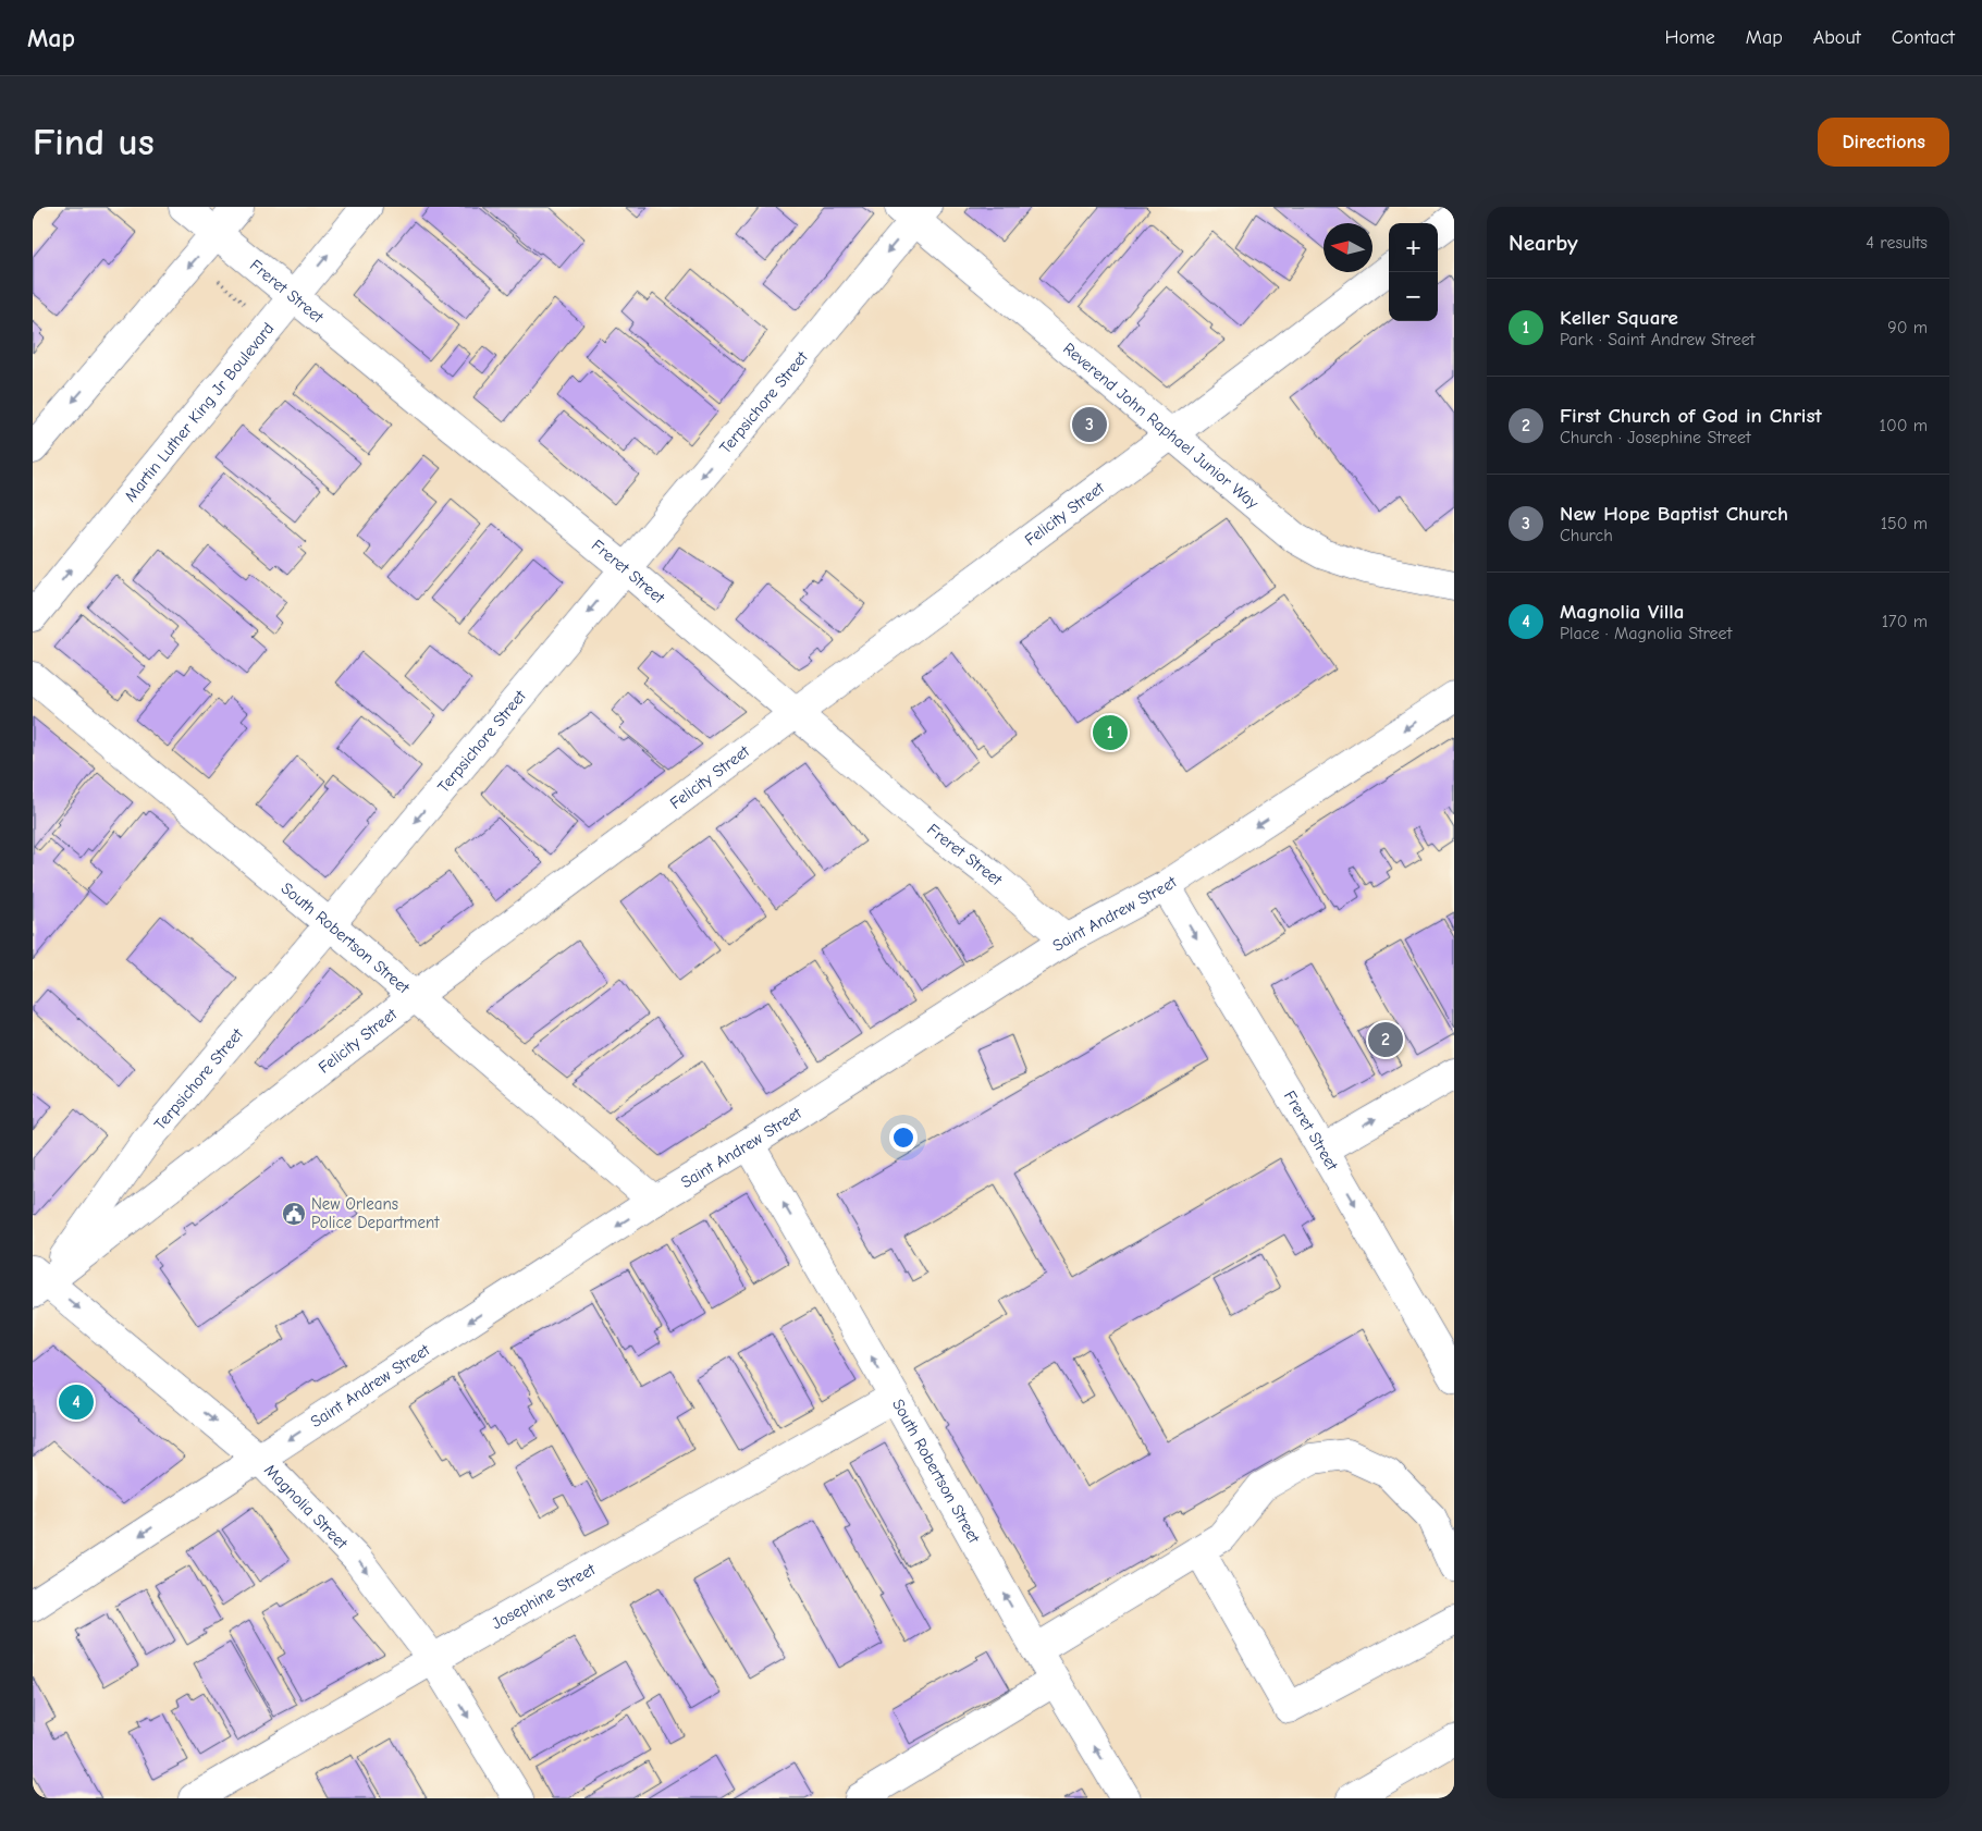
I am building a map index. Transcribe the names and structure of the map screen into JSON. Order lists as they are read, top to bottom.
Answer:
{
  "streets": {
    "street": [
      "Freret Street",
      "Terpsichore Street",
      "Martin Luther King Jr Boulevard",
      "Reverend John Raphael Junior Way",
      "Felicity Street",
      "Saint Andrew Street",
      "South Robertson Street",
      "Magnolia Street",
      "Josephine Street"
    ]
  },
  "crossings": [
    ["Freret Street", "Terpsichore Street"],
    ["Freret Street", "Martin Luther King Jr Boulevard"],
    ["Freret Street", "Felicity Street"],
    ["Freret Street", "Saint Andrew Street"],
    ["Terpsichore Street", "Reverend John Raphael Junior Way"],
    ["Terpsichore Street", "Felicity Street"],
    ["Terpsichore Street", "South Robertson Street"],
    ["Terpsichore Street", "Magnolia Street"],
    ["Reverend John Raphael Junior Way", "Felicity Street"],
    ["Felicity Street", "South Robertson Street"],
    ["Felicity Street", "Magnolia Street"],
    ["Saint Andrew Street", "South Robertson Street"],
    ["Saint Andrew Street", "Magnolia Street"],
    ["South Robertson Street", "Josephine Street"],
    ["Magnolia Street", "Josephine Street"]
  ],
  "one_way": [
    "Terpsichore Street",
    "Saint Andrew Street",
    "South Robertson Street",
    "Magnolia Street"
  ],
  "places": {
    "public building": ["New Orleans Police Department"]
  },
  "north": "left",
  "page": {
    "header": "Map",
    "nav": [
      "Home",
      "Map",
      "About",
      "Contact"
    ],
    "buttons": "Directions",
    "title": "Find us",
    "heading": ["Nearby", "4 results"],
    "map_buttons": ["+", "−"],
    "list": [
      {
        "mark": "1",
        "name": "Keller Square",
        "note": "Park · Saint Andrew Street",
        "value": "90 m"
      },
      {
        "mark": "2",
        "name": "First Church of God in Christ",
        "note": "Church · Josephine Street",
        "value": "100 m"
      },
      {
        "mark": "3",
        "name": "New Hope Baptist Church",
        "note": "Church",
        "value": "150 m"
      },
      {
        "mark": "4",
        "name": "Magnolia Villa",
        "note": "Place · Magnolia Street",
        "value": "170 m"
      }
    ],
    "pins": [
      "3",
      "1",
      "2",
      "4"
    ]
  }
}
